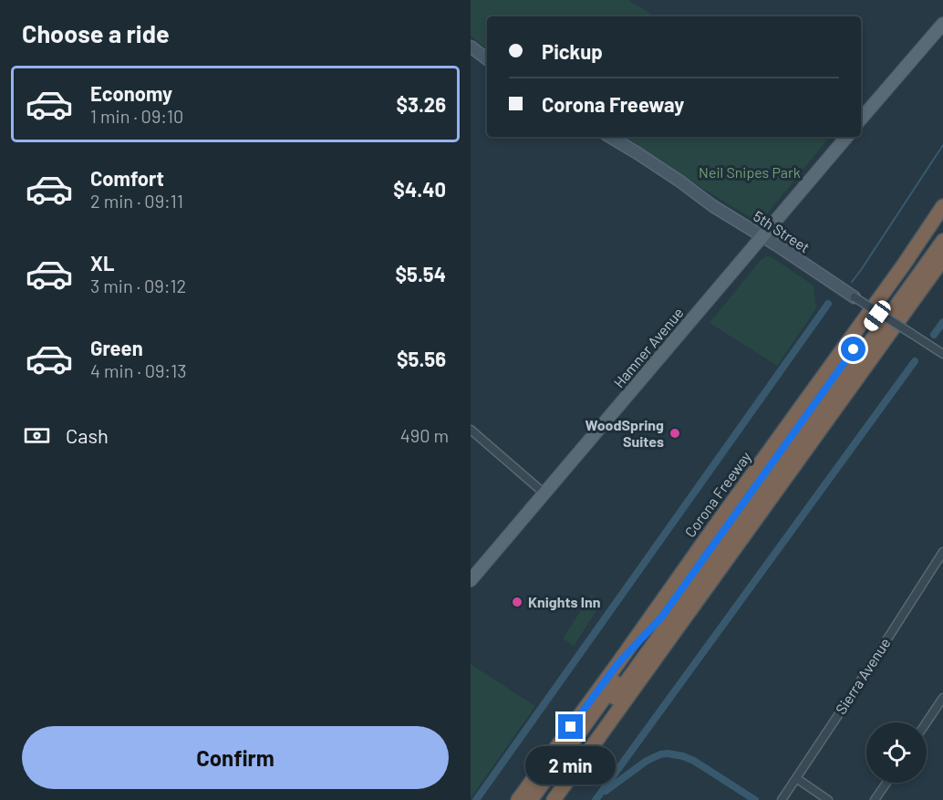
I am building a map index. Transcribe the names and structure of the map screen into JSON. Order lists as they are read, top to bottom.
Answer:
{
  "streets": {
    "highway": ["Corona Freeway"],
    "main road": ["Hamner Avenue"],
    "street": ["5th Street", "Sierra Avenue"]
  },
  "crossings": [
    ["5th Street", "Hamner Avenue"]
  ],
  "parks": ["Neil Snipes Park"],
  "places": ["WoodSpring Suites", "Knights Inn"],
  "page": {
    "heading": "Choose a ride",
    "banner": ["Pickup", "Corona Freeway"],
    "list": [
      {
        "name": "Economy",
        "note": "1 min · 09:10",
        "value": "$3.26"
      },
      {
        "name": "Comfort",
        "note": "2 min · 09:11",
        "value": "$4.40"
      },
      {
        "name": "XL",
        "note": "3 min · 09:12",
        "value": "$5.54"
      },
      {
        "name": "Green",
        "note": "4 min · 09:13",
        "value": "$5.56"
      }
    ],
    "pay": ["Cash", "490 m"],
    "buttons": "Confirm",
    "bubble": "2 min"
  }
}
